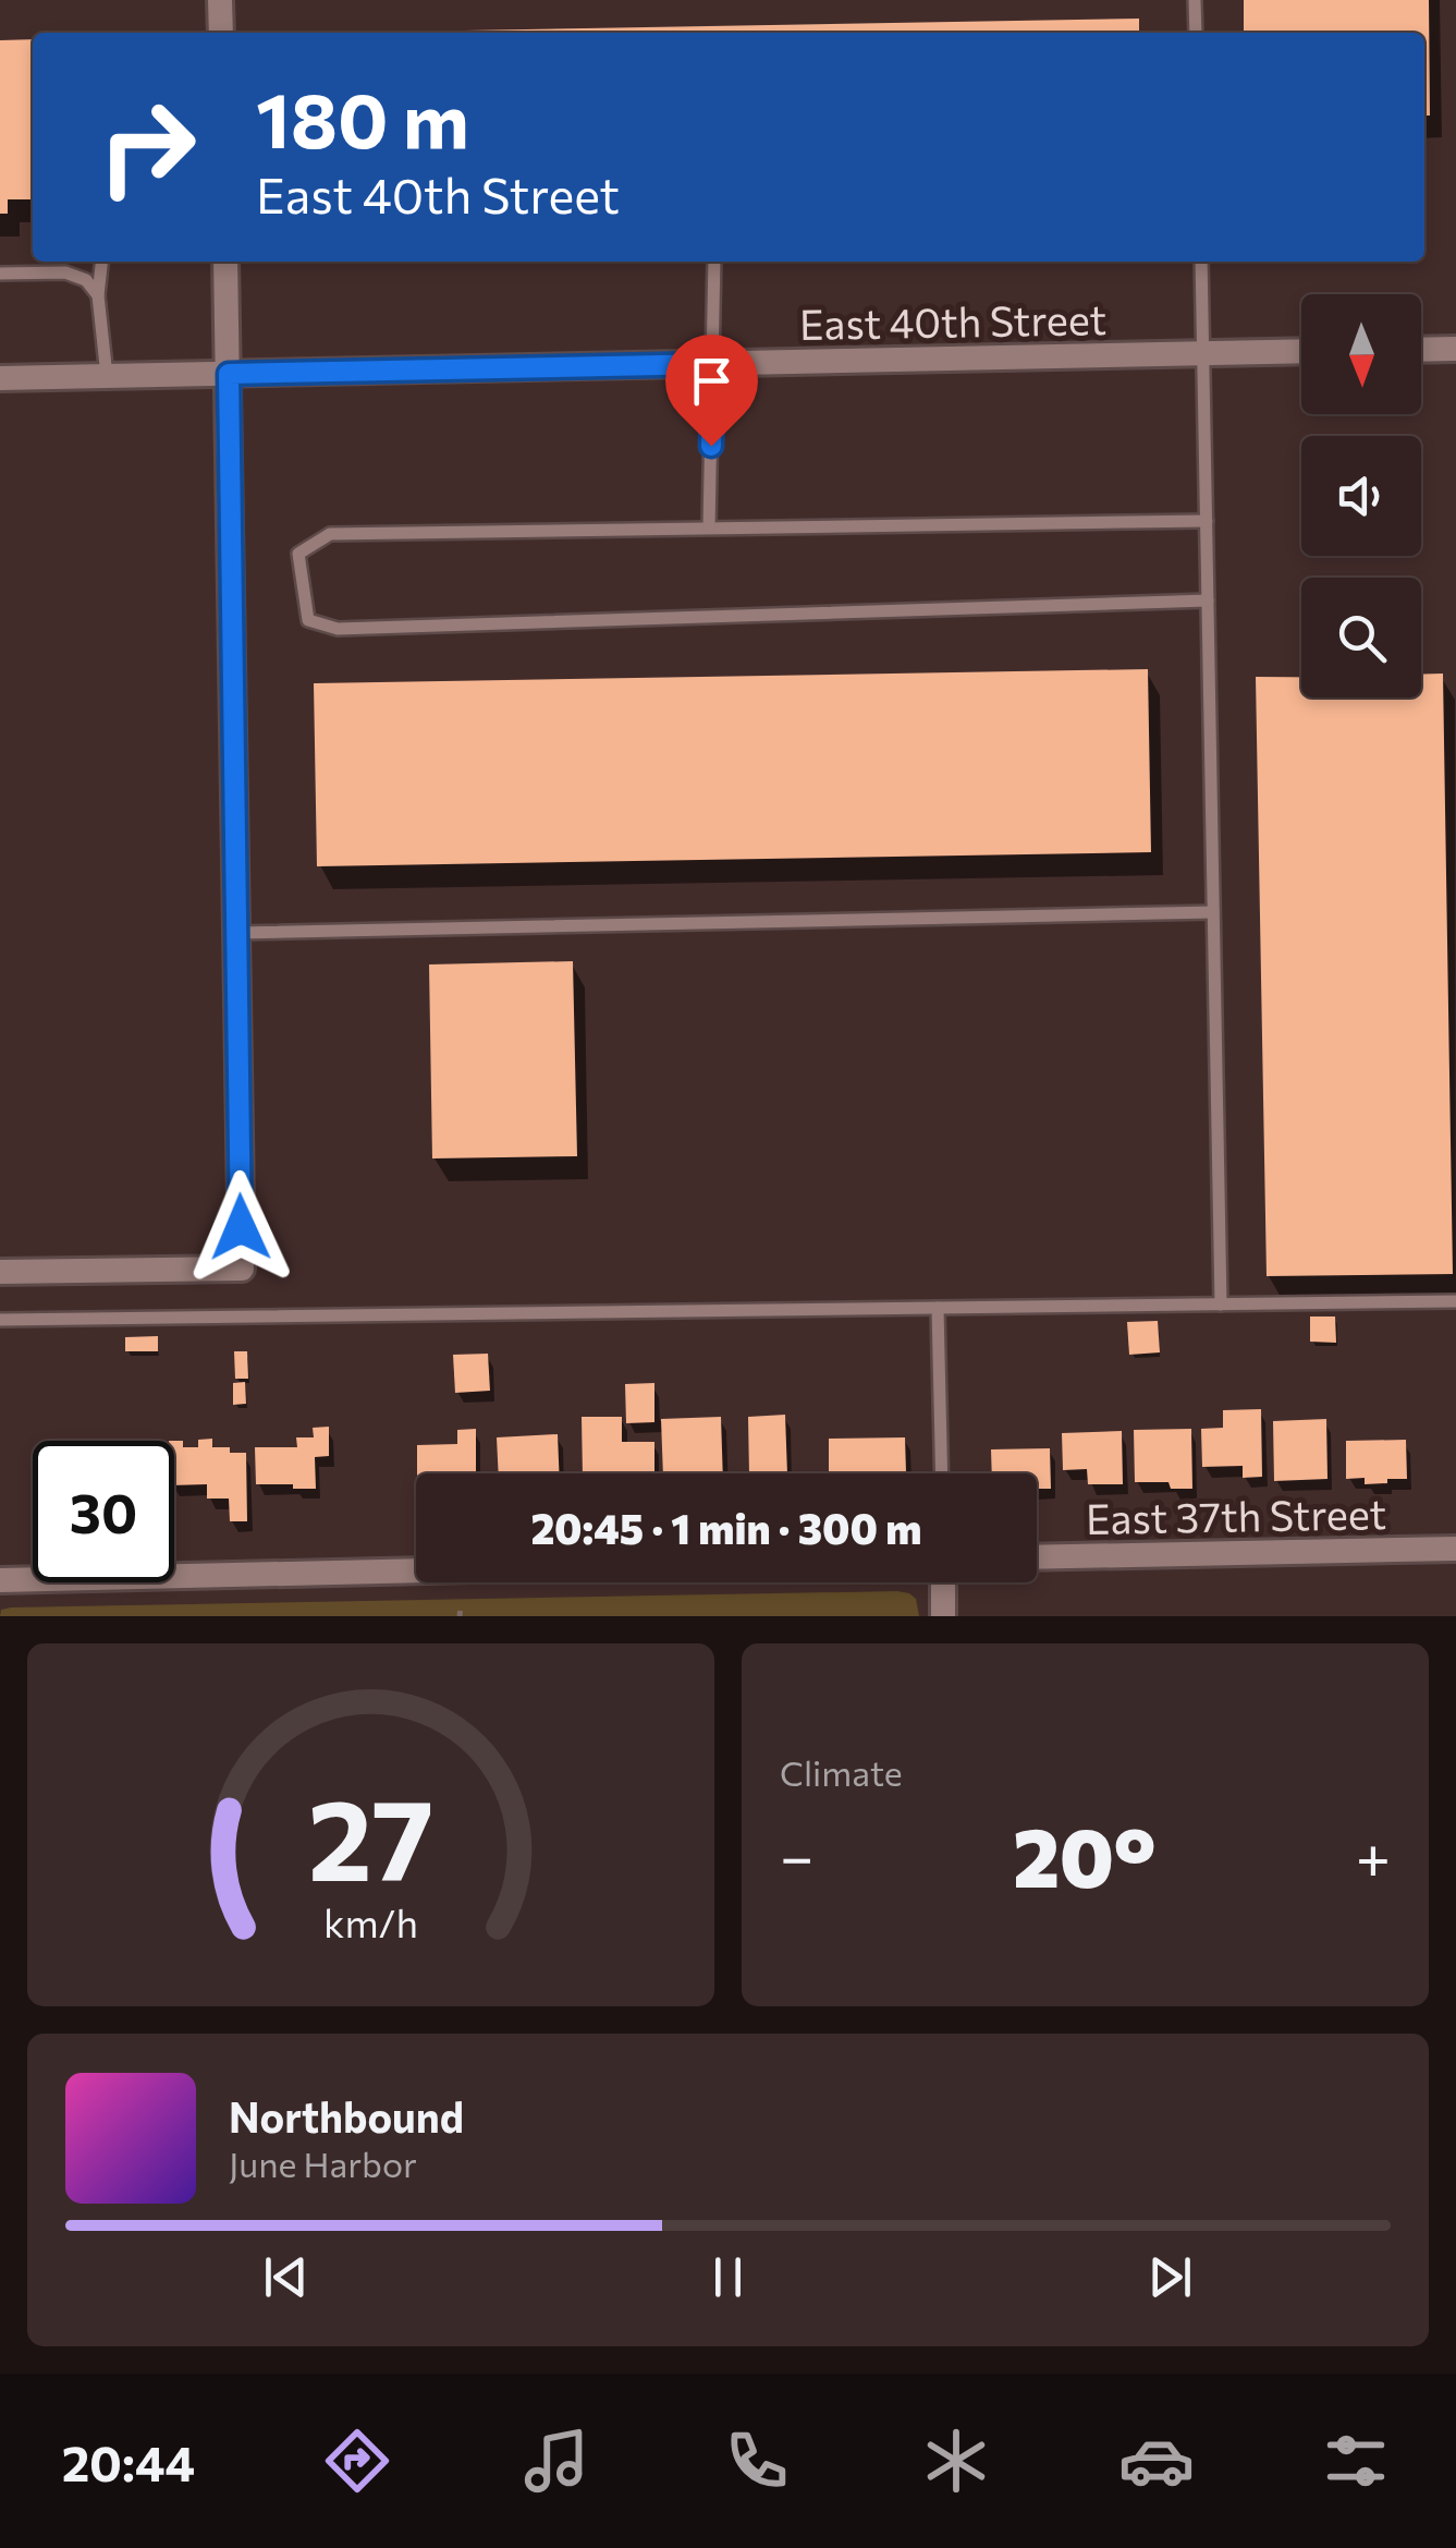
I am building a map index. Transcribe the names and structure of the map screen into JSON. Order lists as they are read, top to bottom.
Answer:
{
  "streets": {
    "street": ["East 40th Street", "East 37th Street"]
  },
  "north": "bottom",
  "page": {
    "turn": ["180 m", "East 40th Street"],
    "limit": "30",
    "trip": "20:45 · 1 min · 300 m",
    "tile": "Climate",
    "heat": ["−", "20°", "+"],
    "song": ["Northbound", "June Harbor"],
    "tabs": "20:44",
    "gauge": ["27", "km/h"]
  }
}
